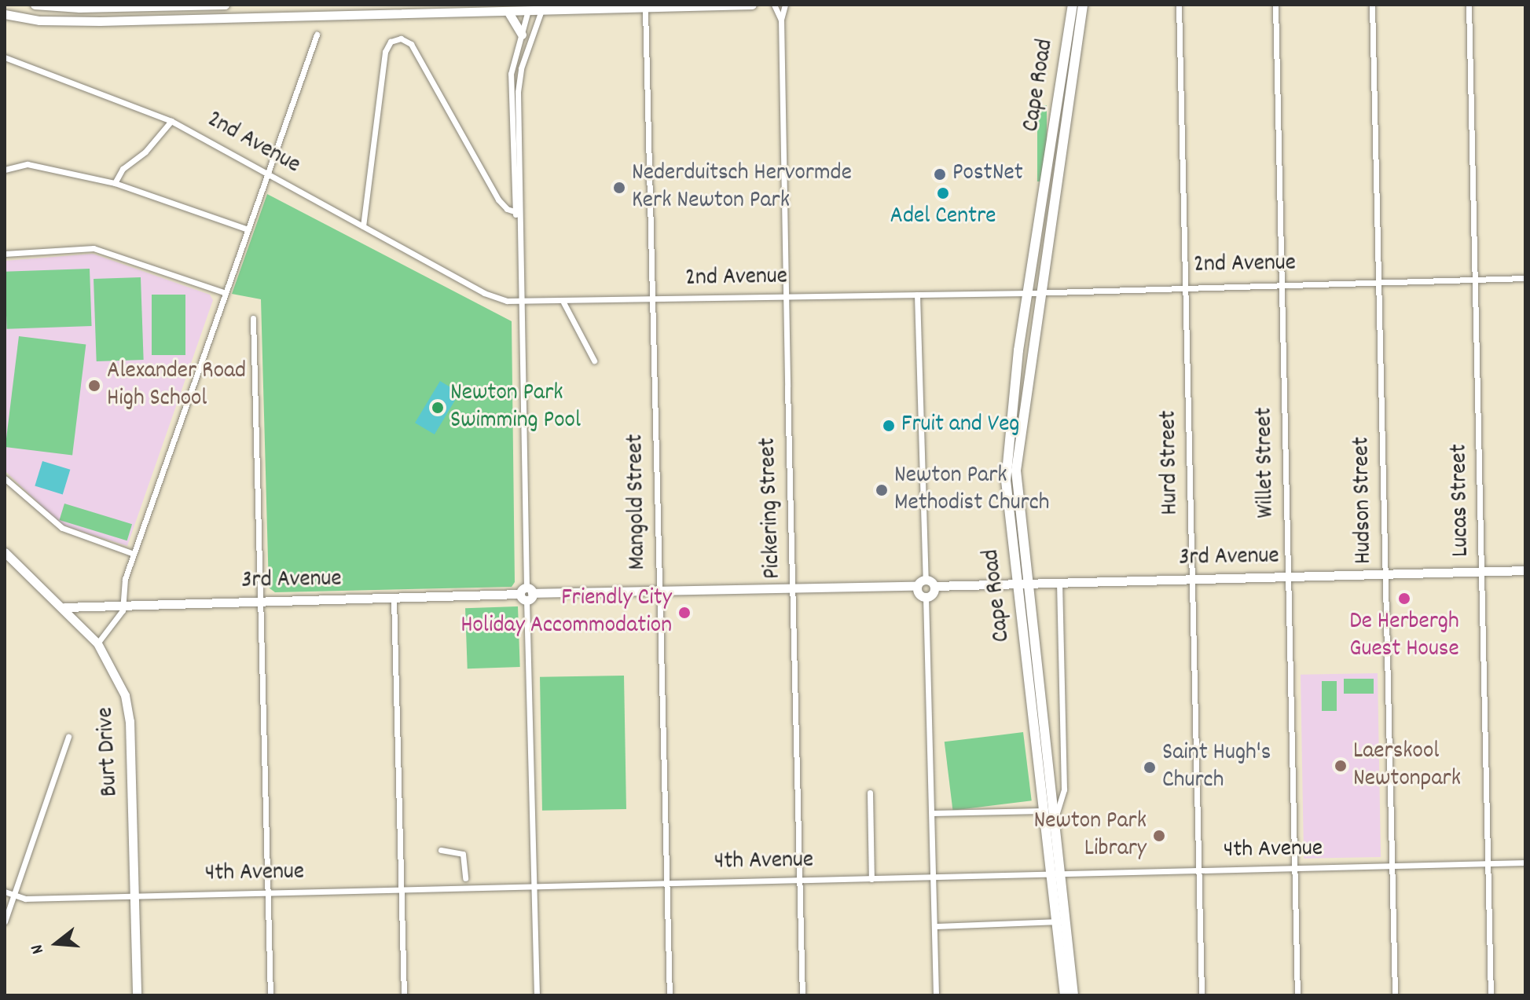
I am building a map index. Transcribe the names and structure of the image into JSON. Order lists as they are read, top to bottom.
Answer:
{
  "streets": {
    "main road": ["Cape Road"],
    "street": [
      "2nd Avenue",
      "Hurd Street",
      "Willet Street",
      "Hudson Street",
      "Lucas Street",
      "Mangold Street",
      "Pickering Street",
      "3rd Avenue",
      "Burt Drive",
      "4th Avenue"
    ]
  },
  "crossings": [
    ["Cape Road", "2nd Avenue"],
    ["Cape Road", "3rd Avenue"],
    ["Cape Road", "4th Avenue"],
    ["2nd Avenue", "Hurd Street"],
    ["2nd Avenue", "Willet Street"],
    ["2nd Avenue", "Hudson Street"],
    ["2nd Avenue", "Lucas Street"],
    ["2nd Avenue", "Mangold Street"],
    ["2nd Avenue", "Pickering Street"],
    ["Hurd Street", "3rd Avenue"],
    ["Hurd Street", "4th Avenue"],
    ["Willet Street", "3rd Avenue"],
    ["Willet Street", "4th Avenue"],
    ["Hudson Street", "3rd Avenue"],
    ["Hudson Street", "4th Avenue"],
    ["Lucas Street", "3rd Avenue"],
    ["Lucas Street", "4th Avenue"],
    ["Mangold Street", "3rd Avenue"],
    ["Mangold Street", "4th Avenue"],
    ["Pickering Street", "3rd Avenue"],
    ["Pickering Street", "4th Avenue"],
    ["3rd Avenue", "Burt Drive"],
    ["Burt Drive", "4th Avenue"]
  ],
  "places": [
    "PostNet",
    "Nederduitsch Hervormde Kerk Newton Park",
    "Adel Centre",
    "Alexander Road High School",
    "Newton Park Swimming Pool",
    "Fruit and Veg",
    "Newton Park Methodist Church",
    "De Herbergh Guest House",
    "Friendly City Holiday Accommodation",
    "Laerskool Newtonpark",
    "Saint Hugh's Church",
    "Newton Park Library"
  ],
  "north": "left"
}
